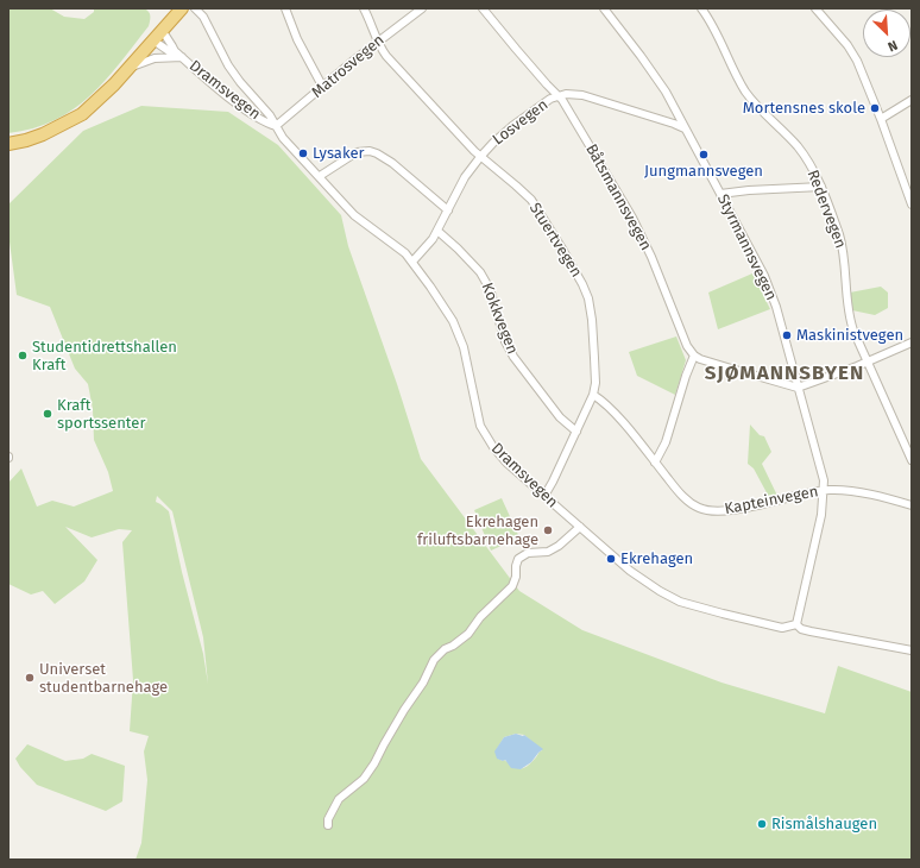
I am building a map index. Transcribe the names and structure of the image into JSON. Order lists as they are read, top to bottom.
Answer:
{
  "streets": {
    "street": [
      "Matrosvegen",
      "Dramsvegen",
      "Losvegen",
      "Båtsmannsvegen",
      "Redervegen",
      "Stuertvegen",
      "Styrmannsvegen",
      "Kokkvegen",
      "Kapteinvegen"
    ]
  },
  "crossings": [
    ["Matrosvegen", "Dramsvegen"],
    ["Matrosvegen", "Stuertvegen"],
    ["Dramsvegen", "Losvegen"],
    ["Dramsvegen", "Stuertvegen"],
    ["Dramsvegen", "Styrmannsvegen"],
    ["Losvegen", "Båtsmannsvegen"],
    ["Losvegen", "Stuertvegen"],
    ["Losvegen", "Styrmannsvegen"],
    ["Losvegen", "Kokkvegen"],
    ["Stuertvegen", "Kokkvegen"],
    ["Stuertvegen", "Kapteinvegen"],
    ["Styrmannsvegen", "Kapteinvegen"]
  ],
  "districts": ["SJØMANNSBYEN"],
  "places": [
    "Mortensnes skole",
    "Lysaker",
    "Jungmannsvegen",
    "Maskinistvegen",
    "Studentidrettshallen Kraft",
    "Kraft sportssenter",
    "Ekrehagen friluftsbarnehage",
    "Ekrehagen",
    "Universet studentbarnehage",
    "Rismålshaugen"
  ],
  "north": "bottom right"
}
